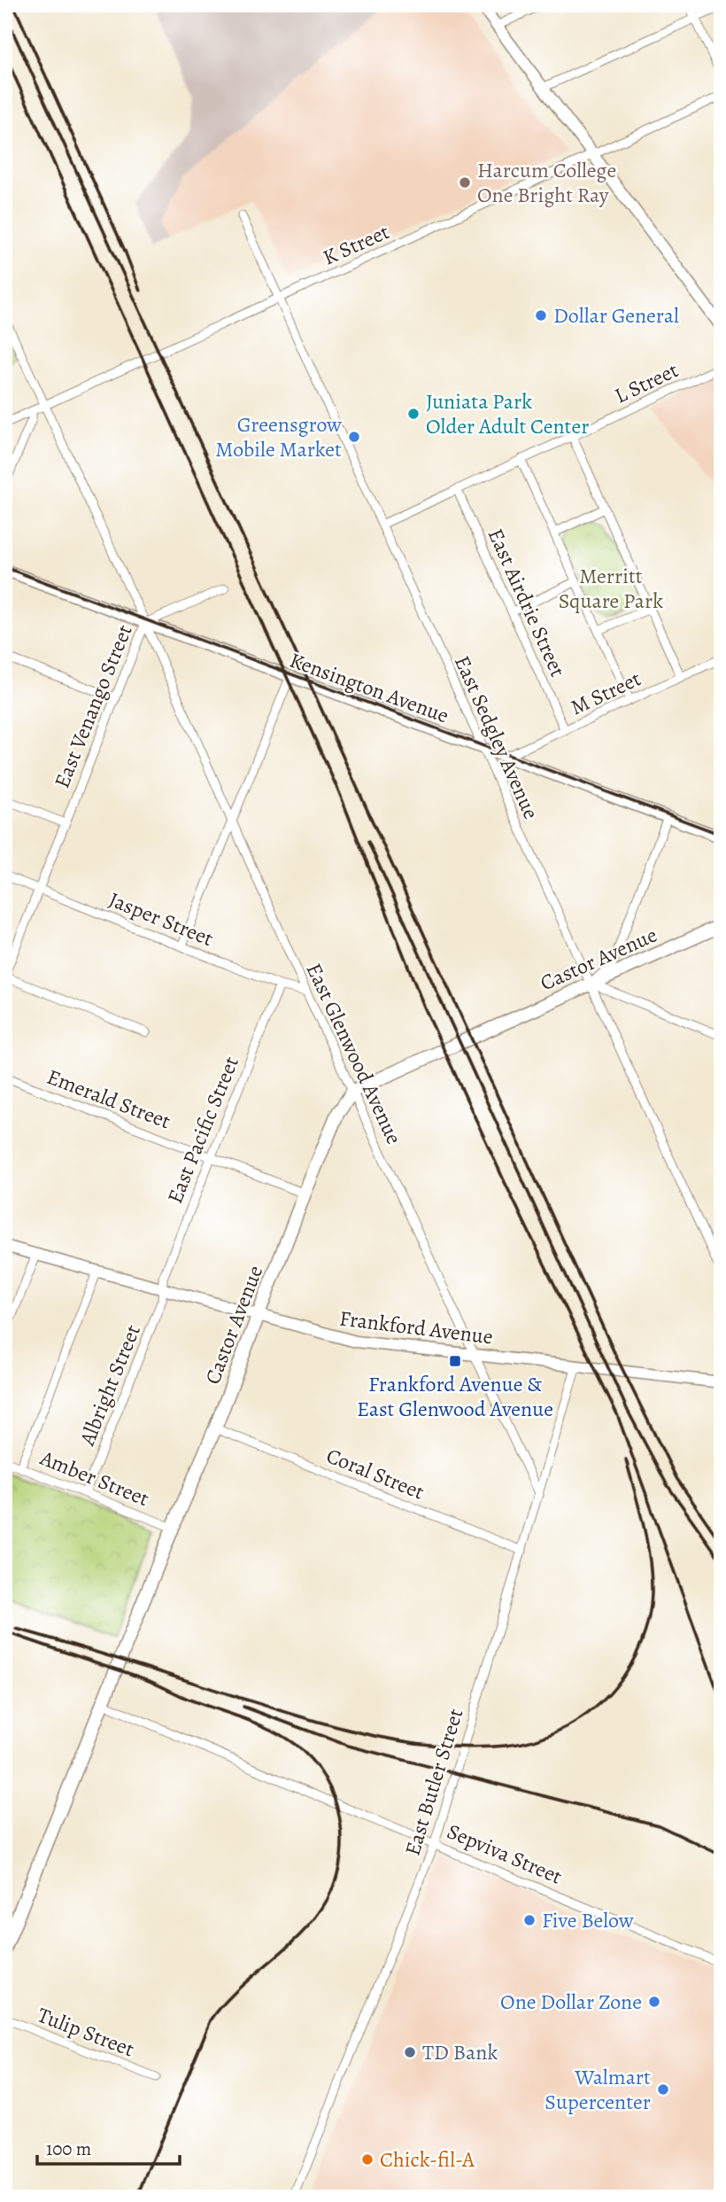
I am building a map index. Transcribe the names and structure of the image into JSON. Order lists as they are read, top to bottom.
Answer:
{
  "streets": {
    "main road": ["Kensington Avenue", "Castor Avenue", "Frankford Avenue"],
    "street": [
      "K Street",
      "L Street",
      "East Airdrie Street",
      "M Street",
      "East Venango Street",
      "East Sedgley Avenue",
      "Jasper Street",
      "East Glenwood Avenue",
      "Emerald Street",
      "East Pacific Street",
      "Albright Street",
      "Coral Street",
      "Amber Street",
      "East Butler Street",
      "Sepviva Street",
      "Tulip Street"
    ]
  },
  "crossings": [
    ["K Street", "East Venango Street"],
    ["K Street", "East Sedgley Avenue"],
    ["L Street", "East Airdrie Street"],
    ["L Street", "East Sedgley Avenue"],
    ["East Airdrie Street", "M Street"],
    ["Kensington Avenue", "M Street"],
    ["Kensington Avenue", "East Venango Street"],
    ["Kensington Avenue", "East Sedgley Avenue"],
    ["Kensington Avenue", "East Glenwood Avenue"],
    ["East Venango Street", "Jasper Street"],
    ["East Venango Street", "East Glenwood Avenue"],
    ["East Sedgley Avenue", "Castor Avenue"],
    ["Jasper Street", "East Glenwood Avenue"],
    ["Jasper Street", "East Pacific Street"],
    ["Castor Avenue", "East Glenwood Avenue"],
    ["Castor Avenue", "Emerald Street"],
    ["Castor Avenue", "Frankford Avenue"],
    ["Castor Avenue", "Coral Street"],
    ["Castor Avenue", "Amber Street"],
    ["Castor Avenue", "Sepviva Street"],
    ["East Glenwood Avenue", "Frankford Avenue"],
    ["East Glenwood Avenue", "East Butler Street"],
    ["Emerald Street", "East Pacific Street"],
    ["East Pacific Street", "Frankford Avenue"],
    ["East Pacific Street", "Albright Street"],
    ["Frankford Avenue", "Albright Street"],
    ["Frankford Avenue", "East Butler Street"],
    ["Albright Street", "Amber Street"],
    ["Coral Street", "East Butler Street"],
    ["East Butler Street", "Sepviva Street"]
  ],
  "parks": ["Merritt Square Park"],
  "places": {
    "other": [
      "Harcum College One Bright Ray",
      "Dollar General",
      "Juniata Park Older Adult Center",
      "Greensgrow Mobile Market",
      "Five Below",
      "One Dollar Zone",
      "TD Bank",
      "Walmart Supercenter",
      "Chick-fil-A"
    ],
    "transit": ["Frankford Avenue & East Glenwood Avenue"]
  },
  "scale_bar": "100 m"
}
